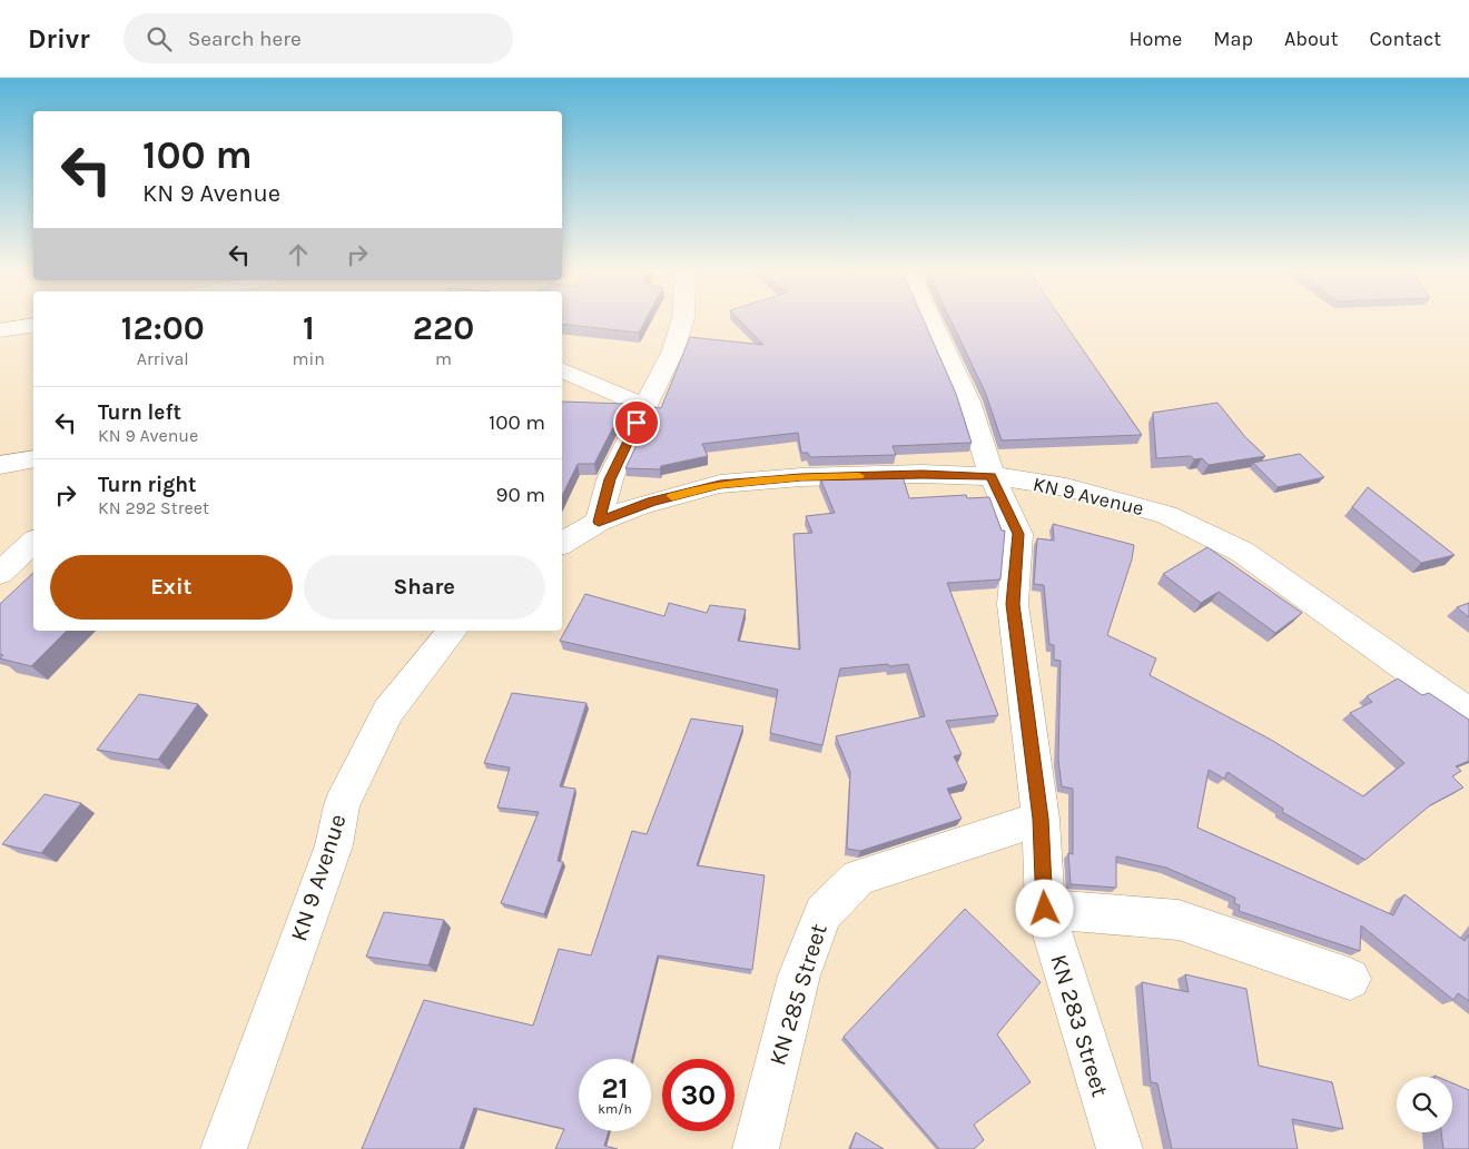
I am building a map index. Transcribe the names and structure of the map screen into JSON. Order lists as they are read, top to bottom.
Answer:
{
  "streets": {
    "street": ["KN 9 Avenue", "KN 285 Street", "KN 283 Street"]
  },
  "crossings": [
    ["KN 9 Avenue", "KN 283 Street"],
    ["KN 285 Street", "KN 283 Street"]
  ],
  "page": {
    "header": "Drivr",
    "search": "Search here",
    "nav": [
      "Home",
      "Map",
      "About",
      "Contact"
    ],
    "turn": ["100 m", "KN 9 Avenue"],
    "eta": [
      "12:00",
      "Arrival",
      "1",
      "min",
      "220",
      "m"
    ],
    "list": [
      {
        "name": "Turn left",
        "note": "KN 9 Avenue",
        "value": "100 m"
      },
      {
        "name": "Turn right",
        "note": "KN 292 Street",
        "value": "90 m"
      }
    ],
    "buttons": ["Exit", "Share"],
    "speed": "21 km/h",
    "limit": "30"
  }
}
